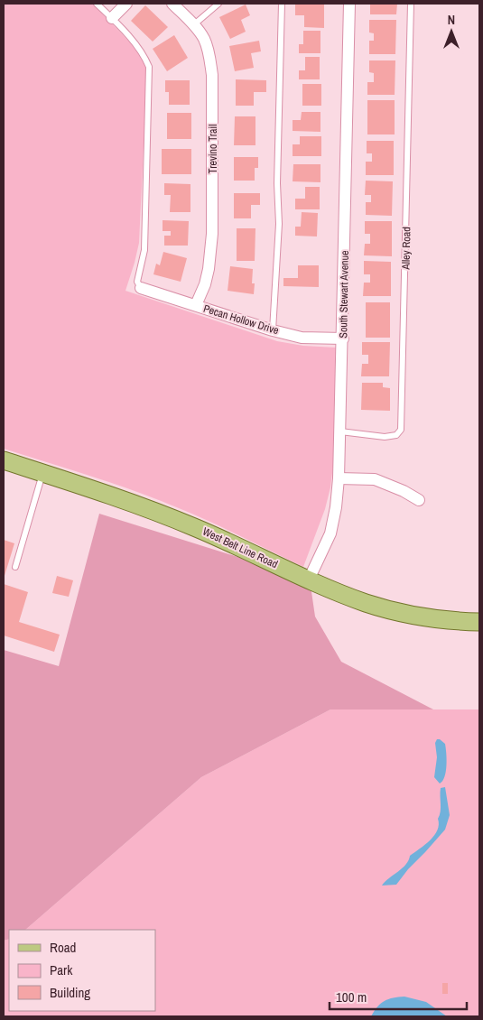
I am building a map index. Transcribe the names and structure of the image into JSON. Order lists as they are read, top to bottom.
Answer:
{
  "streets": {
    "main road": ["West Belt Line Road"],
    "street": ["Trevino Trail", "South Stewart Avenue", "Pecan Hollow Drive"],
    "lane": ["Alley Road"]
  },
  "crossings": [
    ["Trevino Trail", "Pecan Hollow Drive"],
    ["Alley Road", "South Stewart Avenue"],
    ["South Stewart Avenue", "Pecan Hollow Drive"],
    ["South Stewart Avenue", "West Belt Line Road"]
  ],
  "legend": ["Road", "Park", "Building"],
  "scale_bar": "100 m",
  "north": "top"
}
